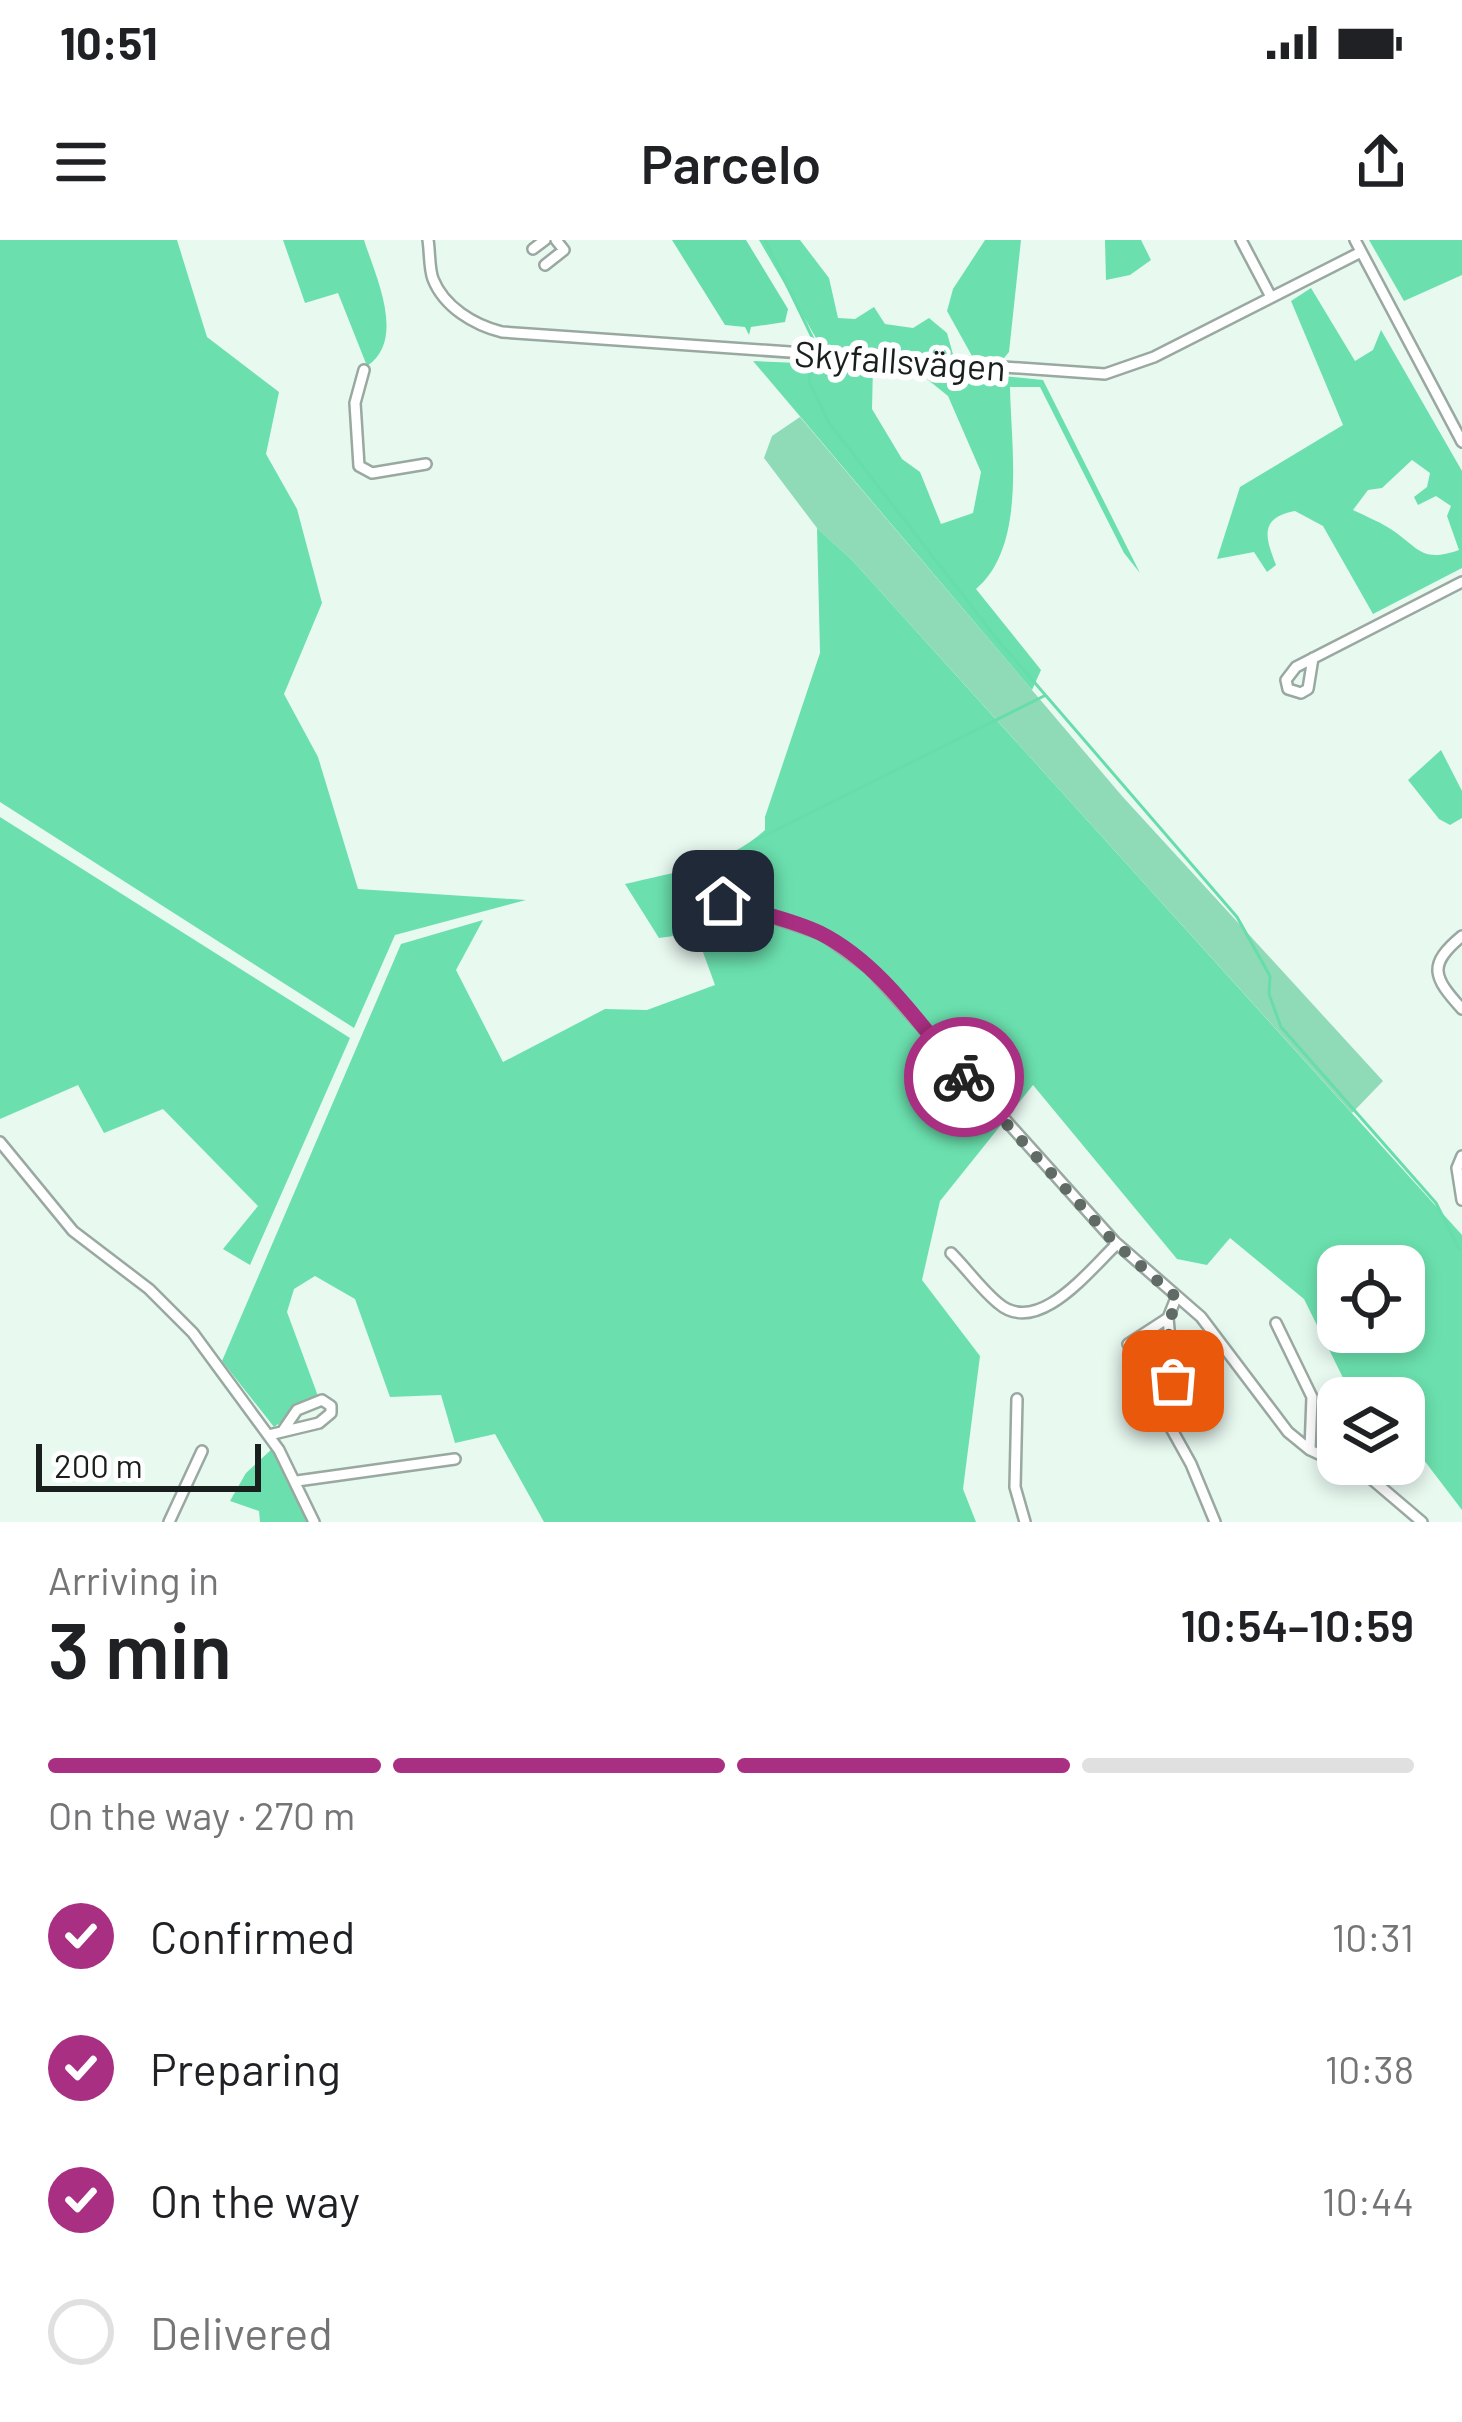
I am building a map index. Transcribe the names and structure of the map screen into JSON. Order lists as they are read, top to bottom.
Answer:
{
  "streets": {
    "street": ["Skyfallsvägen"]
  },
  "scale_bar": "200 m",
  "page": {
    "status": "10:51",
    "header": "Parcelo",
    "scale": "200 m",
    "heading": ["3 min", "Arriving in", "10:54–10:59"],
    "bar": "On the way · 270 m",
    "list": [
      ["Confirmed", "10:31"],
      ["Preparing", "10:38"],
      ["On the way", "10:44"],
      "Delivered"
    ]
  }
}
